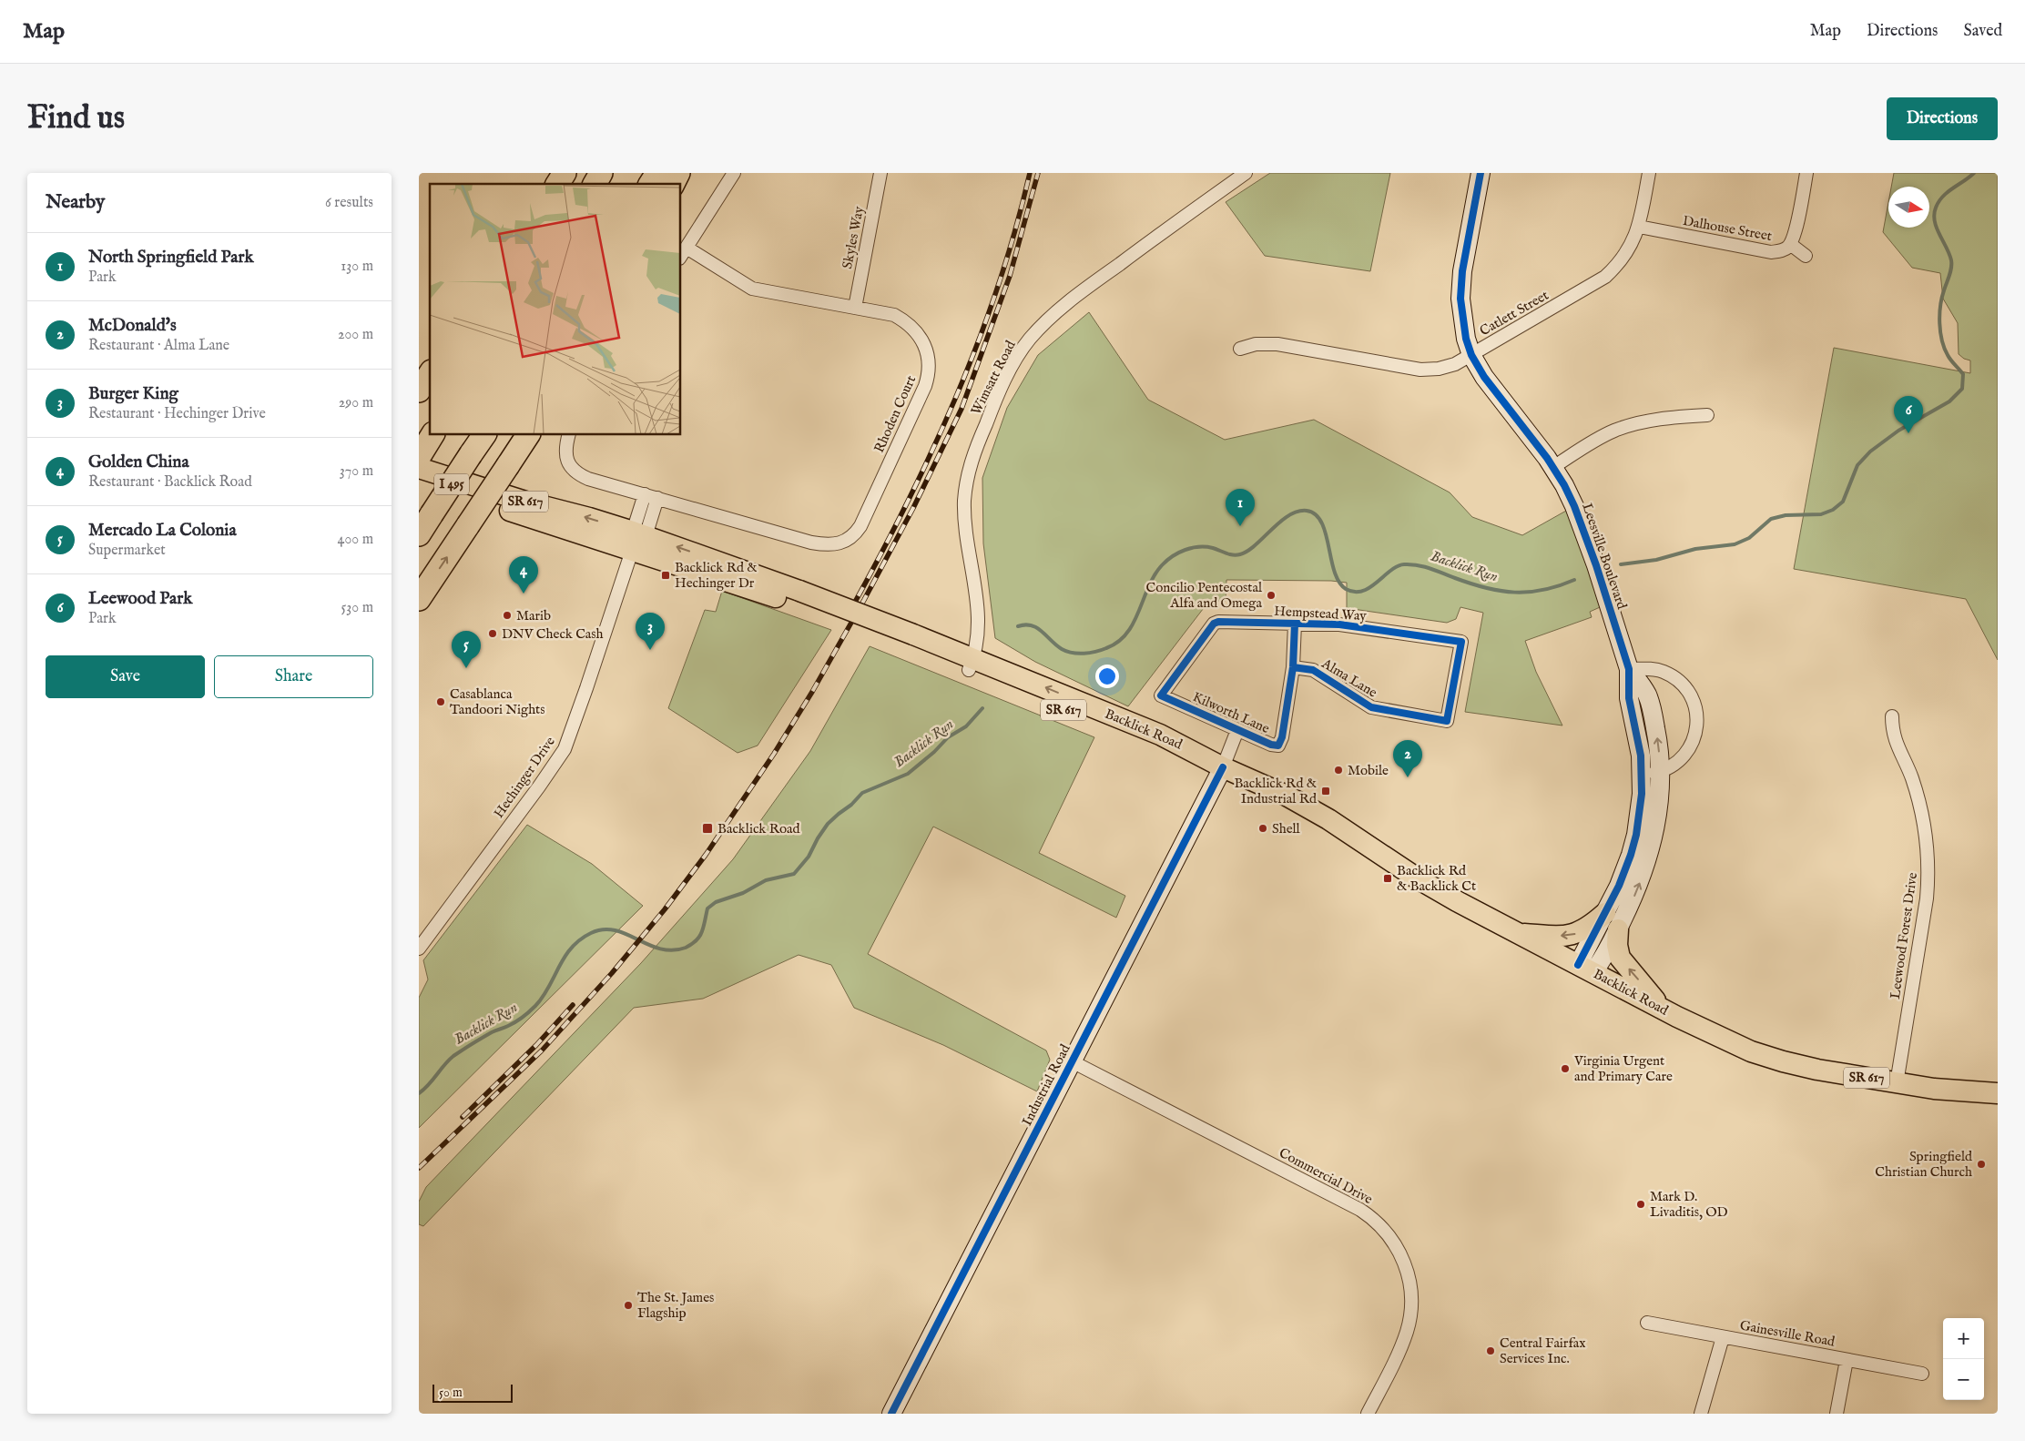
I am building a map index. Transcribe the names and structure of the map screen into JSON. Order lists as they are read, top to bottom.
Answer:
{
  "streets": {
    "highway": ["I 495"],
    "main road": ["SR 617", "Backlick Road"],
    "street": [
      "Dalhouse Street",
      "Skyles Way",
      "Catlett Street",
      "Wimsatt Road",
      "Rhoden Court",
      "Leesville Boulevard",
      "Hempstead Way",
      "Alma Lane",
      "Kilworth Lane",
      "Hechinger Drive",
      "Leewood Forest Drive",
      "Industrial Road",
      "Commercial Drive",
      "Gainesville Road"
    ]
  },
  "crossings": [
    ["Dalhouse Street", "Catlett Street"],
    ["Skyles Way", "Rhoden Court"],
    ["Catlett Street", "Leesville Boulevard"],
    ["Wimsatt Road", "Backlick Road"],
    ["Leesville Boulevard", "Backlick Road"],
    ["Hempstead Way", "Alma Lane"],
    ["Hempstead Way", "Kilworth Lane"],
    ["Alma Lane", "Kilworth Lane"],
    ["Kilworth Lane", "Backlick Road"],
    ["Kilworth Lane", "Industrial Road"],
    ["Backlick Road", "Hechinger Drive"],
    ["Backlick Road", "Leewood Forest Drive"],
    ["Backlick Road", "Industrial Road"],
    ["Industrial Road", "Commercial Drive"]
  ],
  "water": ["Backlick Run"],
  "places": {
    "transit": [
      "Backlick Rd & Hechinger Dr",
      "Backlick Rd & Industrial Rd",
      "Backlick Road",
      "Backlick Rd & Backlick Ct"
    ],
    "other": [
      "Concilio Pentecostal Alfa and Omega",
      "Marib",
      "DNV Check Cash",
      "Casablanca Tandoori Nights",
      "Mobile",
      "Shell",
      "Virginia Urgent and Primary Care",
      "Springfield Christian Church",
      "Mark D. Livaditis, OD",
      "The St. James Flagship",
      "Central Fairfax Services Inc."
    ]
  },
  "scale_bar": "50 m",
  "north": "right",
  "page": {
    "header": "Map",
    "nav": ["Map", "Directions", "Saved"],
    "buttons": [
      "Directions",
      ["Save", "Share"]
    ],
    "title": "Find us",
    "heading": ["Nearby", "6 results"],
    "list": [
      {
        "mark": "1",
        "name": "North Springfield Park",
        "note": "Park",
        "value": "130 m"
      },
      {
        "mark": "2",
        "name": "McDonald's",
        "note": "Restaurant · Alma Lane",
        "value": "200 m"
      },
      {
        "mark": "3",
        "name": "Burger King",
        "note": "Restaurant · Hechinger Drive",
        "value": "290 m"
      },
      {
        "mark": "4",
        "name": "Golden China",
        "note": "Restaurant · Backlick Road",
        "value": "370 m"
      },
      {
        "mark": "5",
        "name": "Mercado La Colonia",
        "note": "Supermarket",
        "value": "400 m"
      },
      {
        "mark": "6",
        "name": "Leewood Park",
        "note": "Park",
        "value": "530 m"
      }
    ],
    "pins": [
      "6",
      "1",
      "4",
      "3",
      "5",
      "2"
    ],
    "map_buttons": ["+", "−"],
    "scale": "50 m"
  }
}
